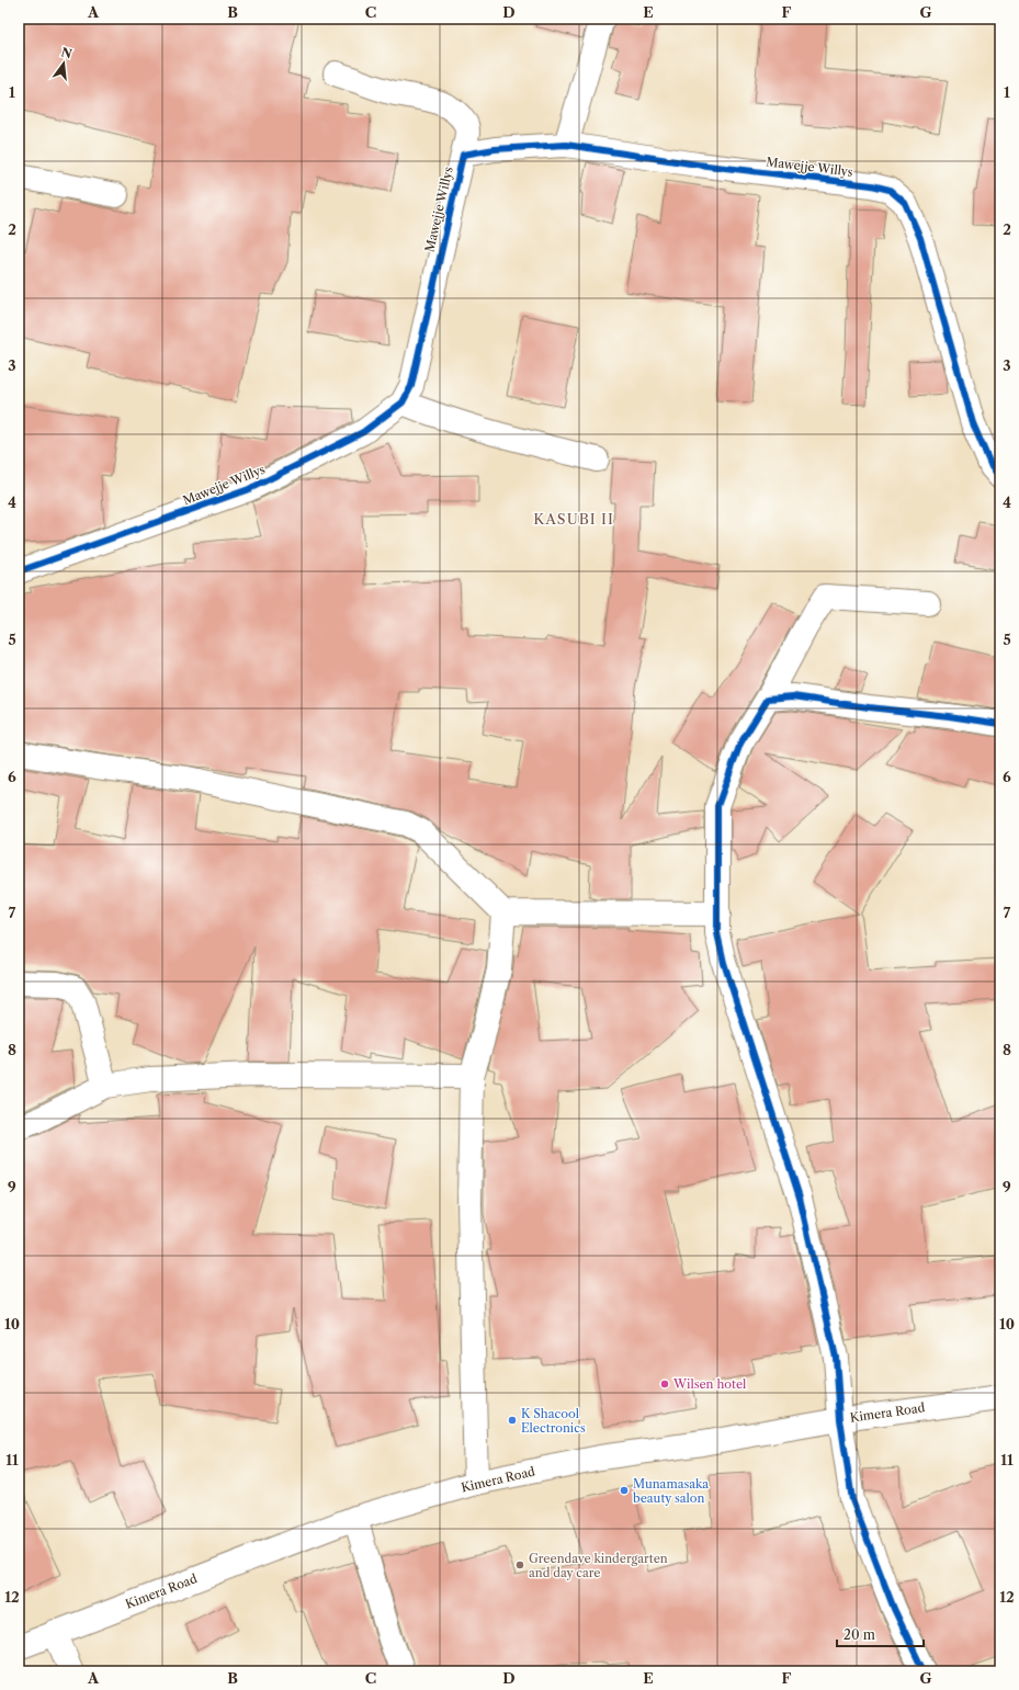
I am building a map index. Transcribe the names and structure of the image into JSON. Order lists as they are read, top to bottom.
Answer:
{
  "streets": {
    "street": ["Mawejje Willys", "Kimera Road"]
  },
  "districts": ["KASUBI II"],
  "places": [
    "Wilsen hotel",
    "K Shacool Electronics",
    "Munamasaka beauty salon",
    "Greendave kindergarten and day care"
  ],
  "scale_bar": "20 m",
  "north": "top",
  "grid": {
    "columns": [
      "A",
      "B",
      "C",
      "D",
      "E",
      "F",
      "G"
    ],
    "rows": [
      "1",
      "2",
      "3",
      "4",
      "5",
      "6",
      "7",
      "8",
      "9",
      "10",
      "11",
      "12"
    ]
  }
}
